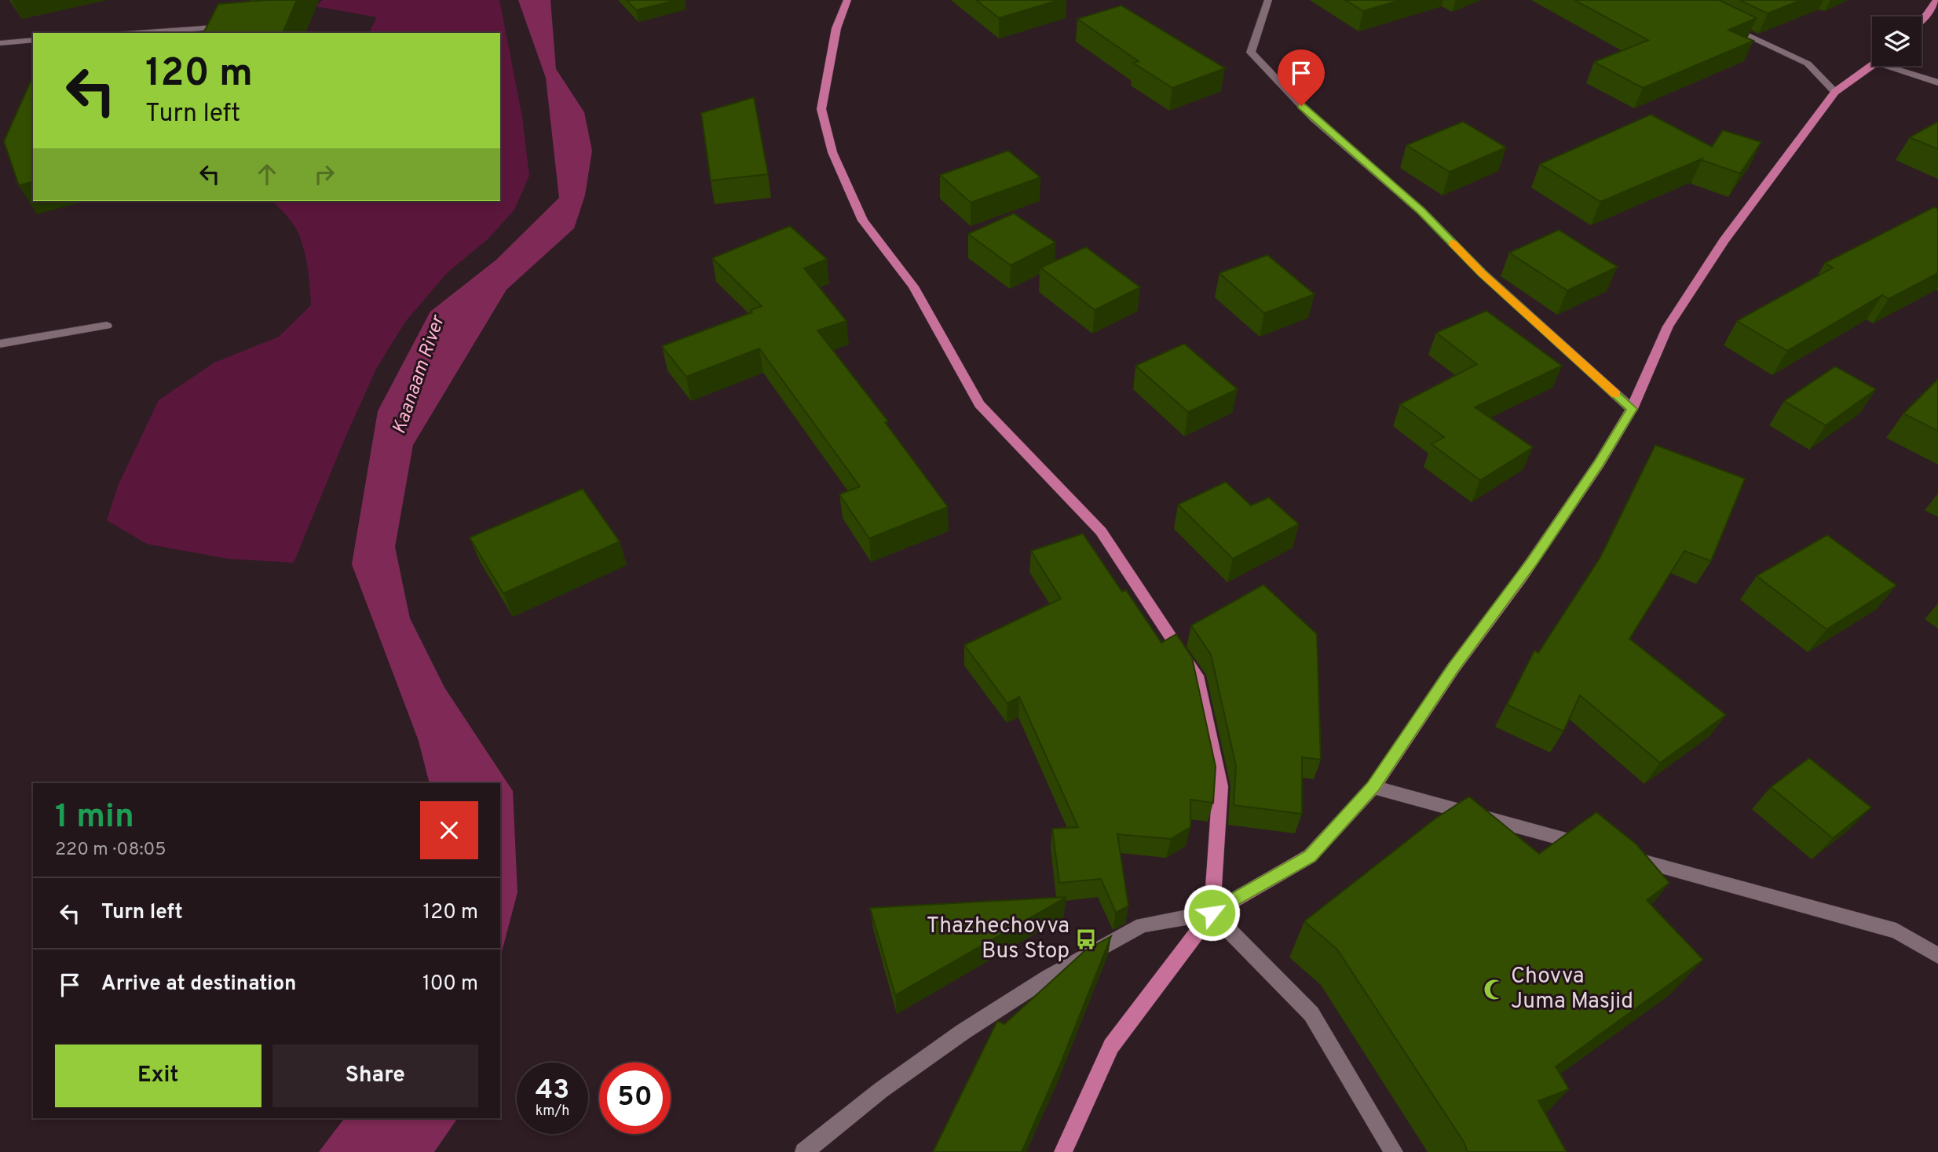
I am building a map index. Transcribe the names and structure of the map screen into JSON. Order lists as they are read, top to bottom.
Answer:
{
  "water": ["Kaanaam River"],
  "places": {
    "bus stop": ["Thazhechovva Bus Stop"],
    "mosque": ["Chovva Juma Masjid"]
  },
  "page": {
    "turn": ["120 m", "Turn left"],
    "heading": ["1 min", "220 m · 08:05"],
    "list": [
      {
        "name": "Turn left",
        "value": "120 m"
      },
      {
        "name": "Arrive at destination",
        "value": "100 m"
      }
    ],
    "buttons": ["Exit", "Share"],
    "speed": "43 km/h",
    "limit": "50"
  }
}
